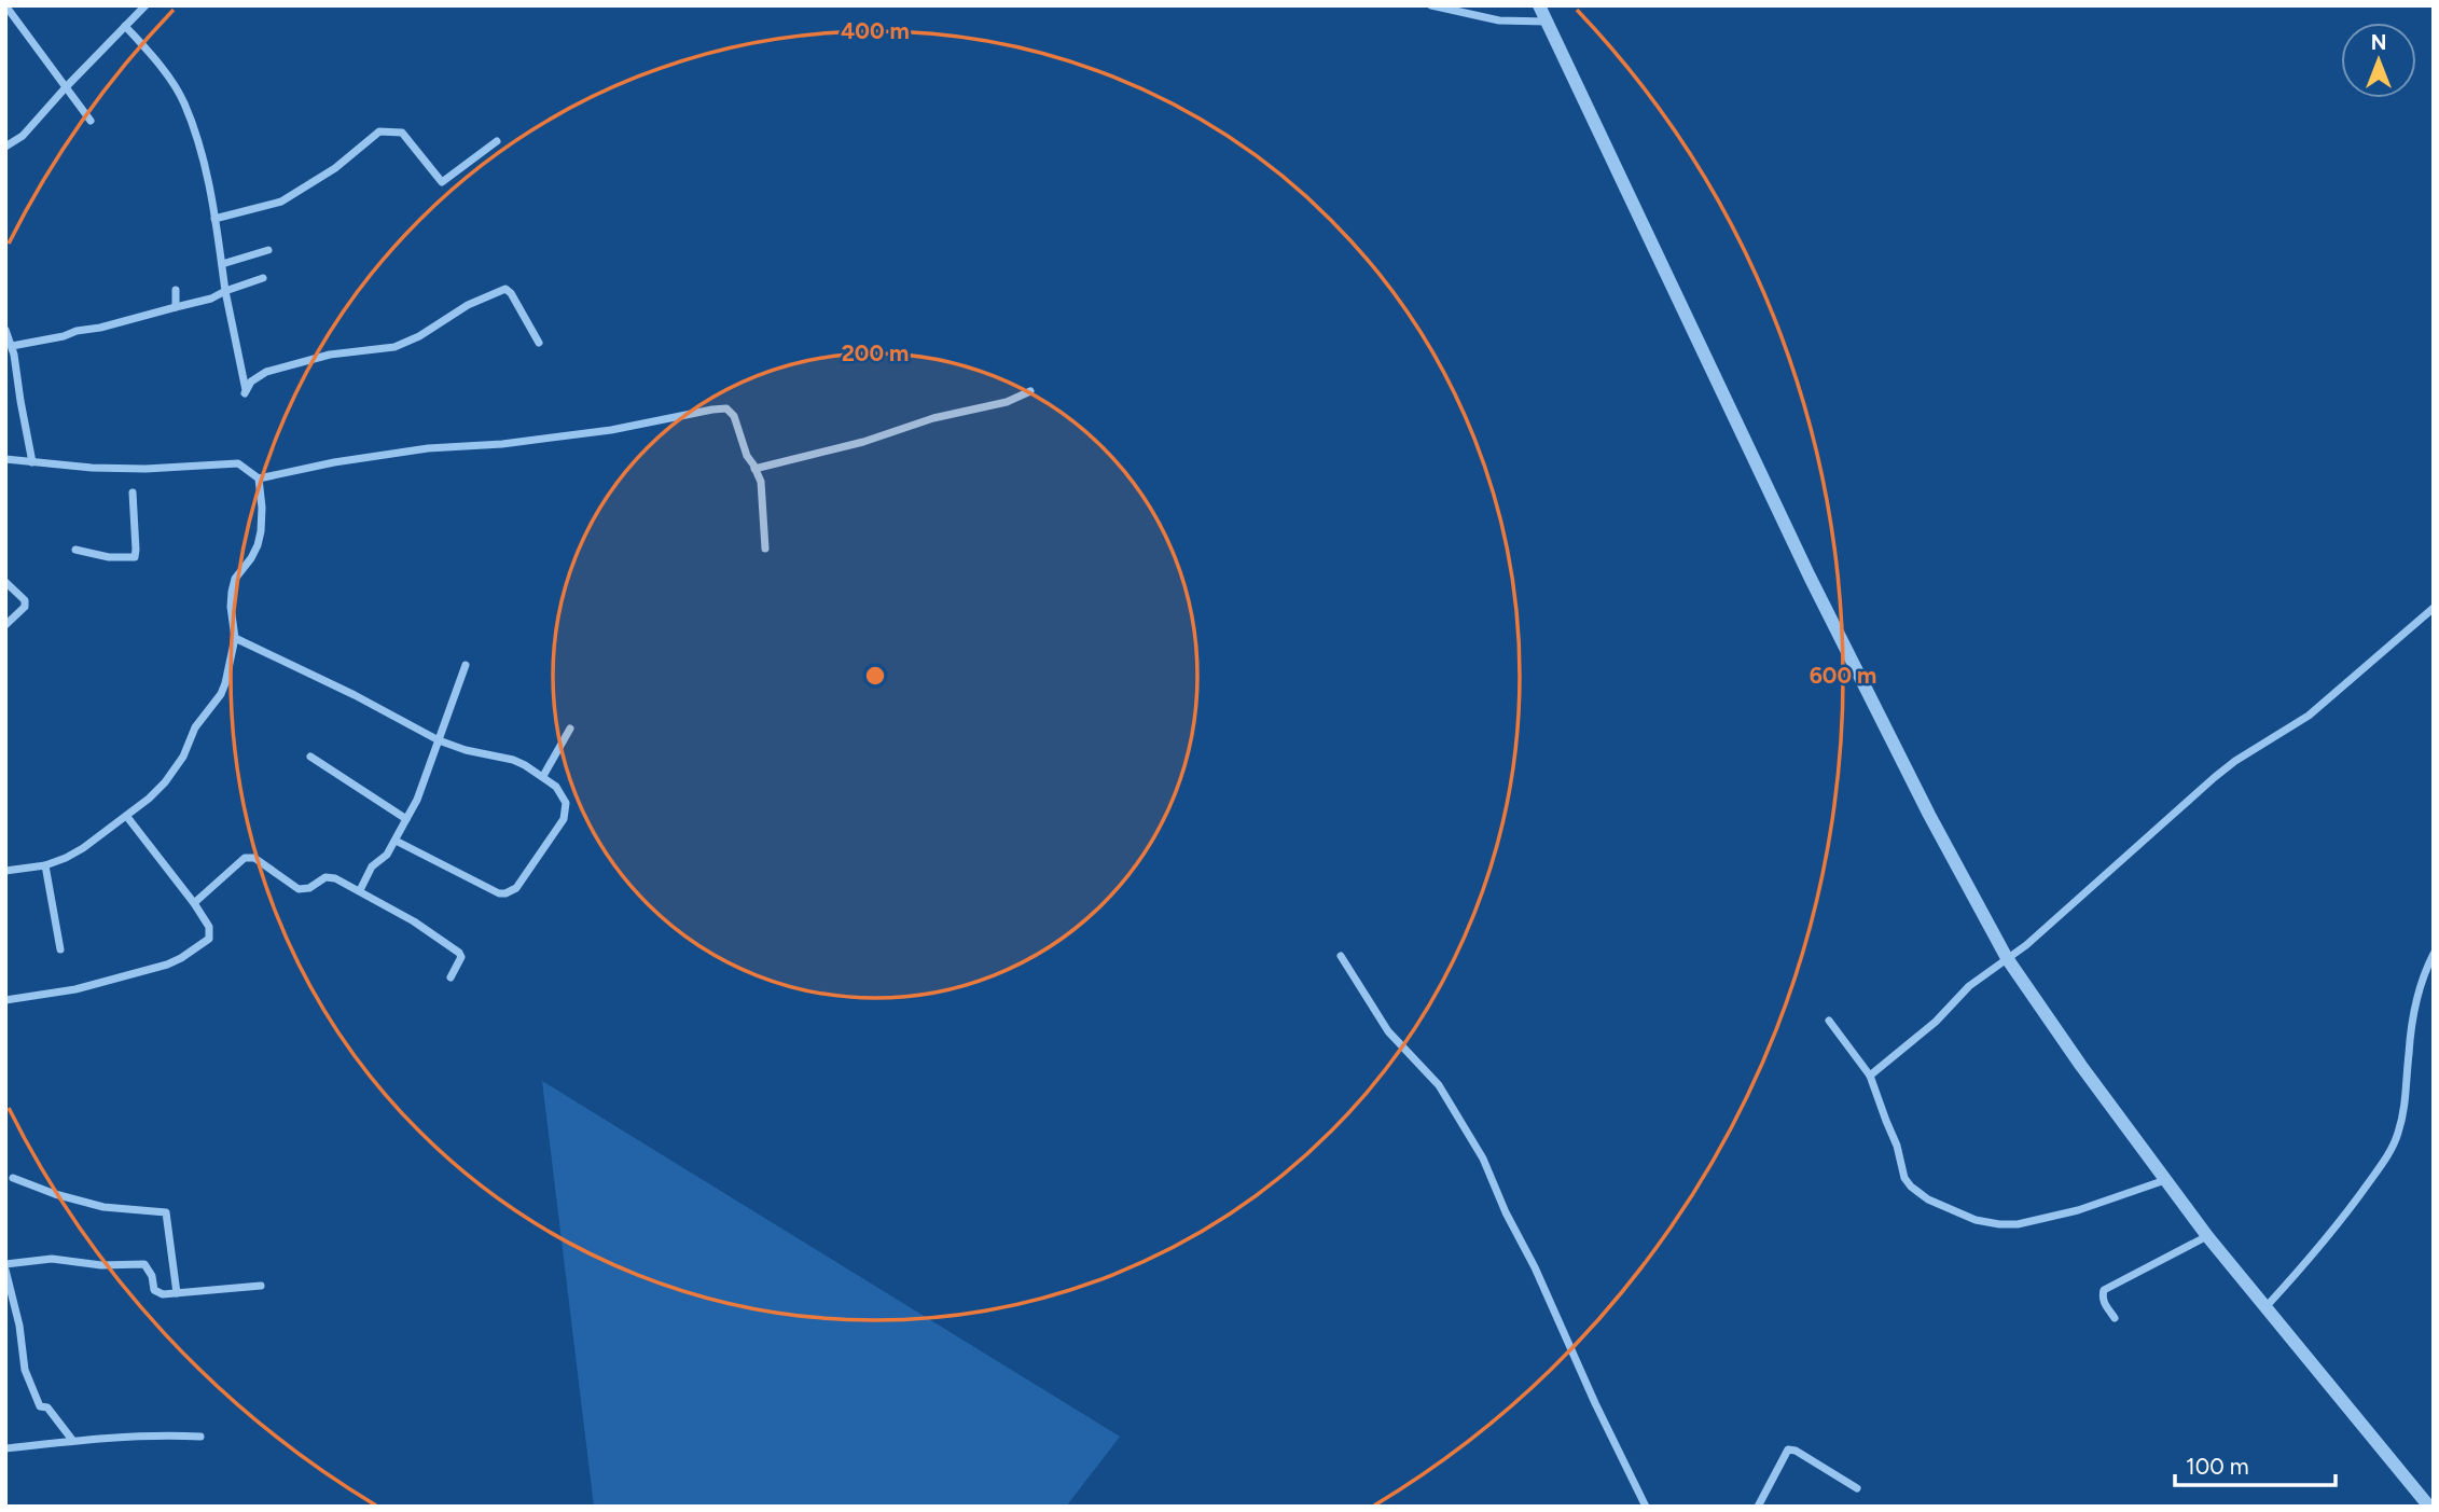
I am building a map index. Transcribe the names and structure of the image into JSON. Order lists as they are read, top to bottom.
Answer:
{
  "scale_bar": "100 m",
  "north": "top",
  "rings": ["400 m", "200 m", "600 m"]
}
